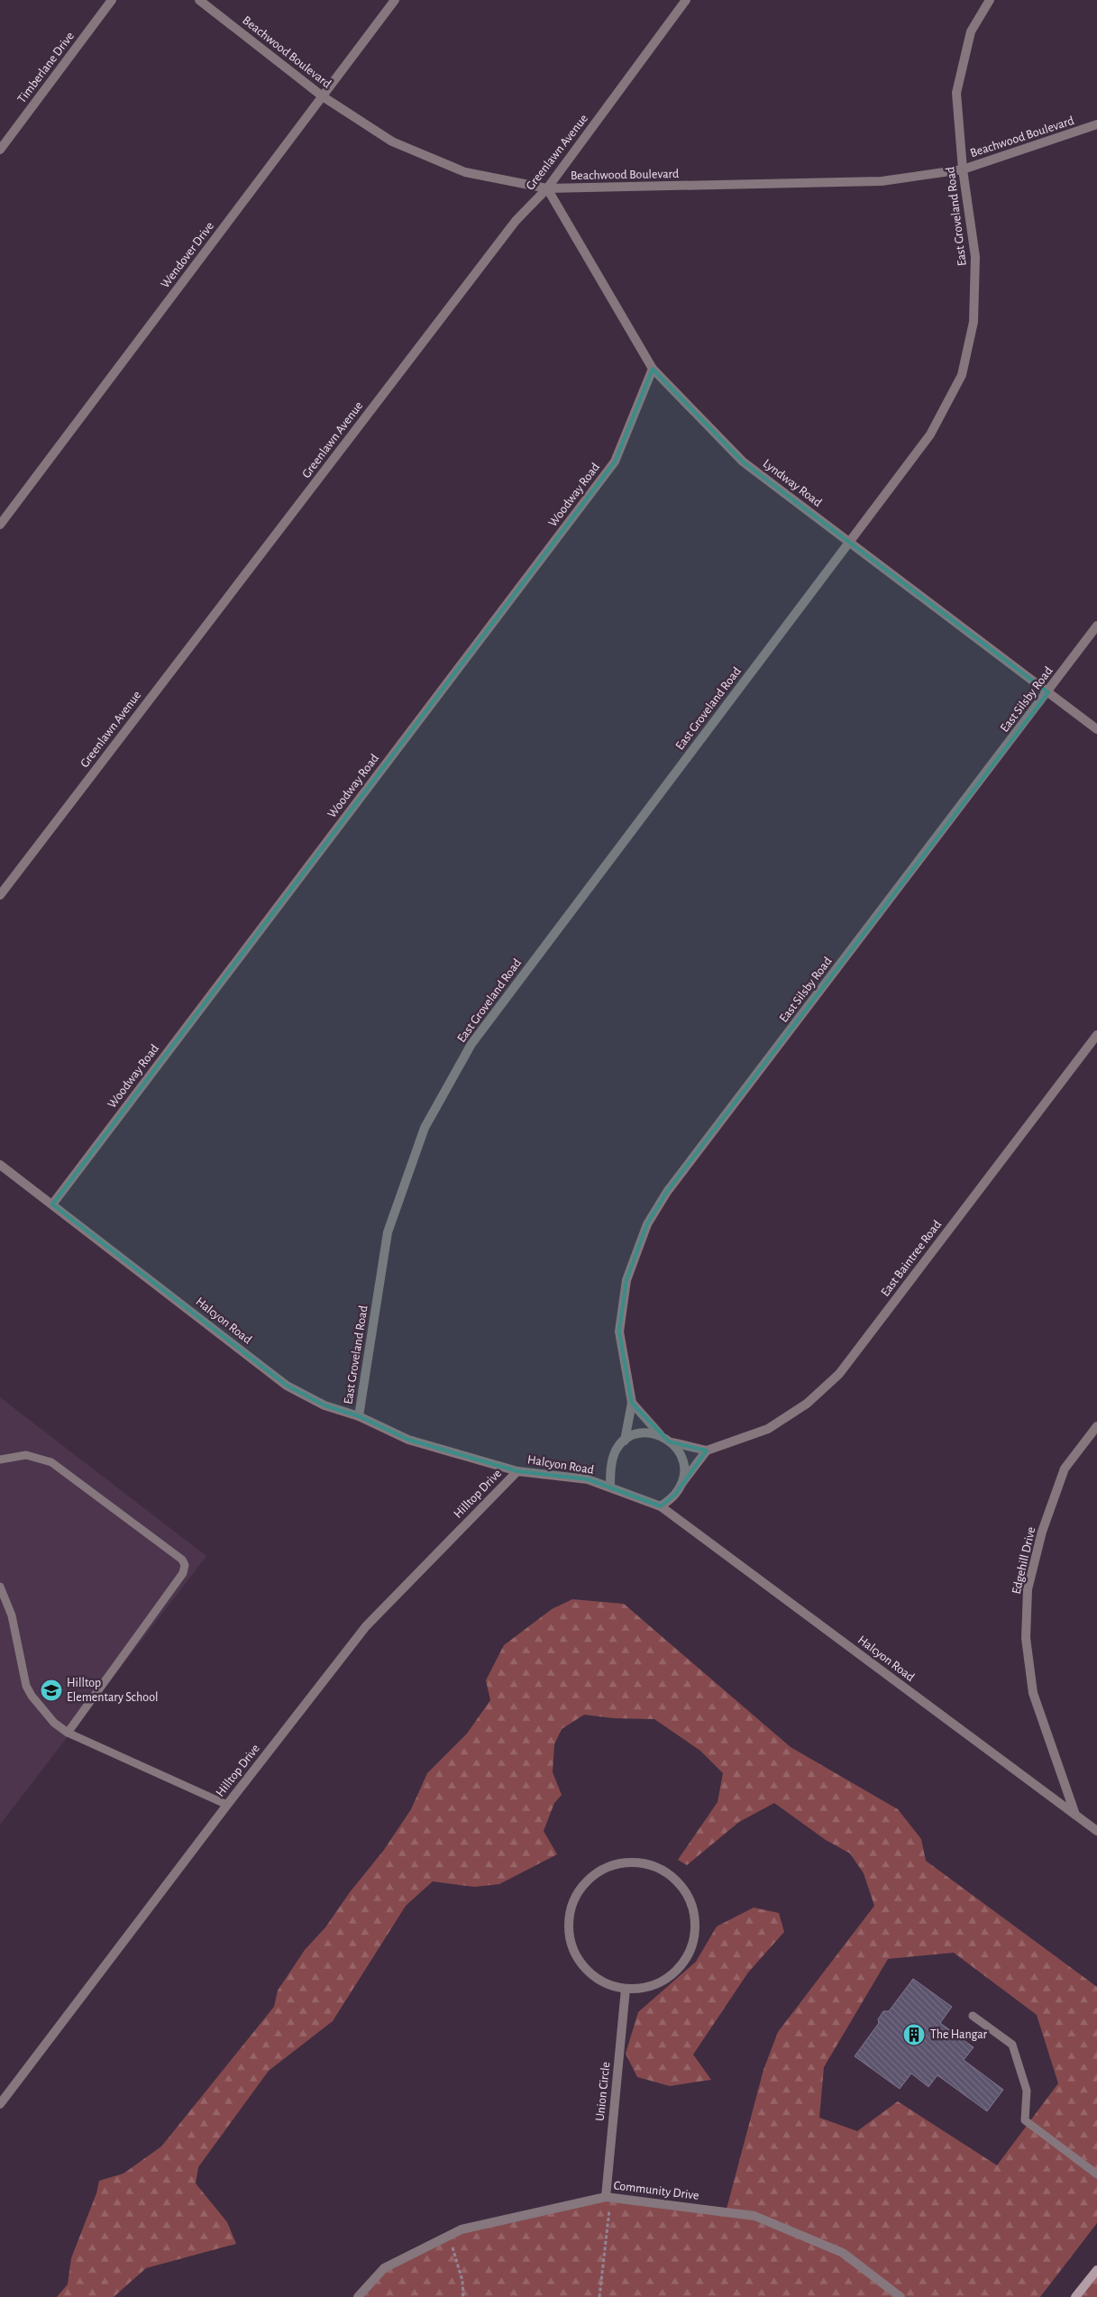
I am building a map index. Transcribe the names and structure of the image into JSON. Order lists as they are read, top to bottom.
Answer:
{
  "streets": {
    "street": [
      "Beachwood Boulevard",
      "Timberlane Drive",
      "Greenlawn Avenue",
      "East Groveland Road",
      "Wendover Drive",
      "Lyndway Road",
      "Woodway Road",
      "East Silsby Road",
      "East Baintree Road",
      "Halcyon Road",
      "Hilltop Drive",
      "Edgehill Drive",
      "Union Circle",
      "Community Drive"
    ]
  },
  "crossings": [
    ["Beachwood Boulevard", "Greenlawn Avenue"],
    ["Beachwood Boulevard", "East Groveland Road"],
    ["Beachwood Boulevard", "Wendover Drive"],
    ["Beachwood Boulevard", "Lyndway Road"],
    ["Greenlawn Avenue", "Lyndway Road"],
    ["East Groveland Road", "Lyndway Road"],
    ["East Groveland Road", "Halcyon Road"],
    ["Lyndway Road", "Woodway Road"],
    ["Lyndway Road", "East Silsby Road"],
    ["Woodway Road", "Halcyon Road"],
    ["East Silsby Road", "Halcyon Road"],
    ["Halcyon Road", "Hilltop Drive"],
    ["Halcyon Road", "Edgehill Drive"],
    ["Union Circle", "Community Drive"]
  ],
  "places": {
    "school or university": ["Hilltop Elementary School"],
    "building": ["The Hangar"]
  }
}
